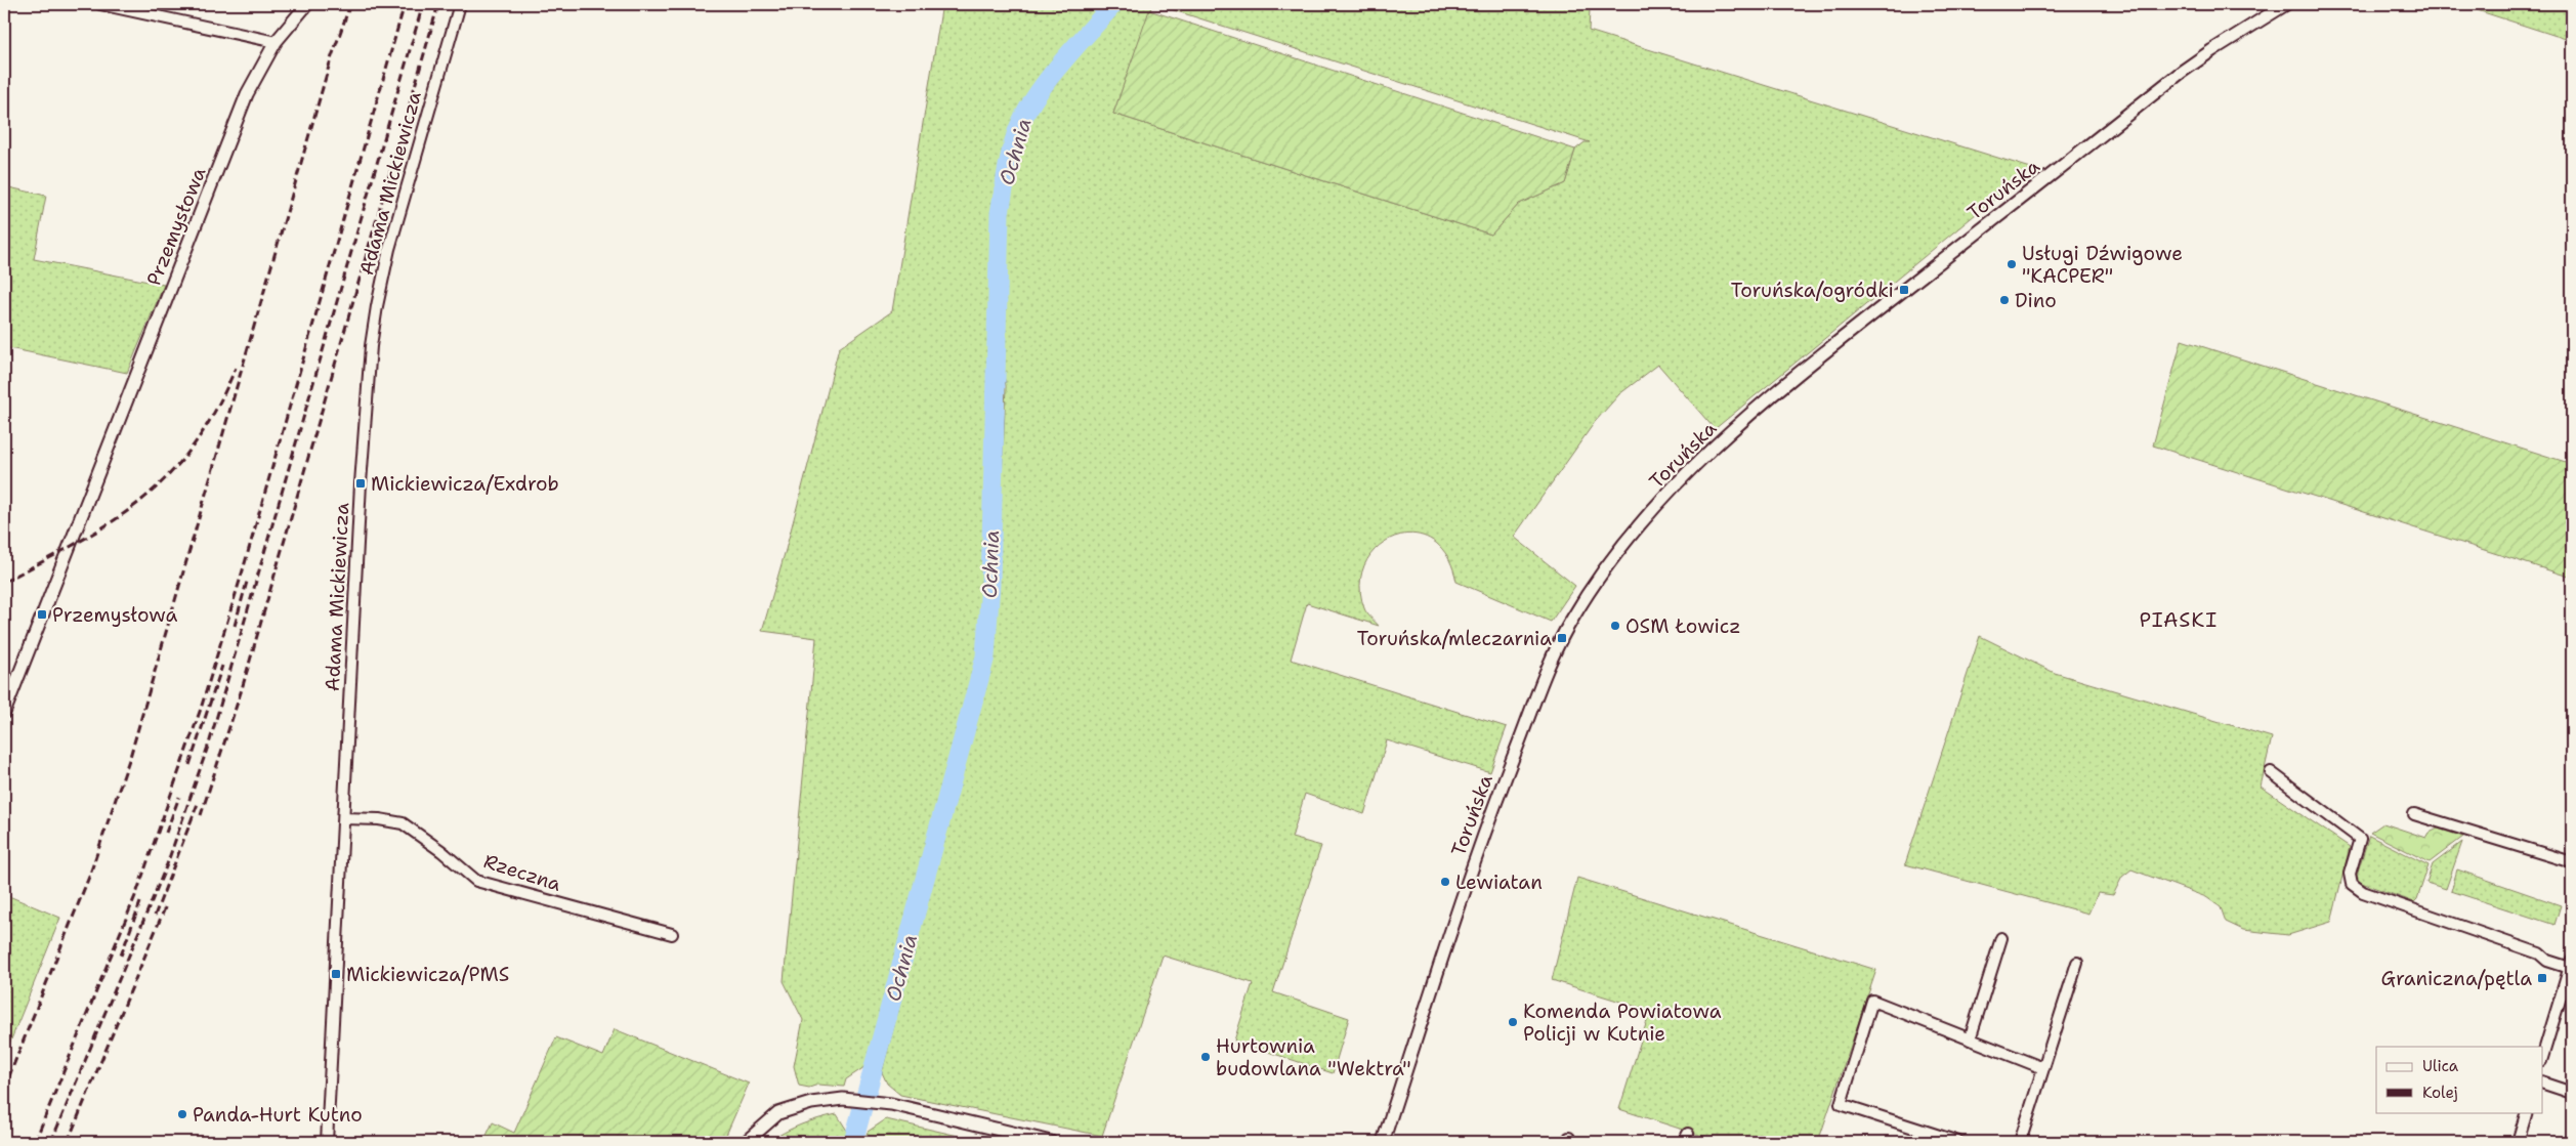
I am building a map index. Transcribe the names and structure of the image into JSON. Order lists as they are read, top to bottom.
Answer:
{
  "streets": {
    "street": [
      "Adama Mickiewicza",
      "Toruńska",
      "Przemysłowa",
      "Rzeczna"
    ]
  },
  "crossings": [
    ["Adama Mickiewicza", "Rzeczna"]
  ],
  "districts": ["PIASKI"],
  "water": ["Ochnia"],
  "places": {
    "other": [
      "Usługi Dźwigowe \"KACPER\"",
      "Dino",
      "OSM Łowicz",
      "Lewiatan",
      "Komenda Powiatowa Policji w Kutnie",
      "Hurtownia budowlana \"Wektra\"",
      "Panda-Hurt Kutno"
    ],
    "transit": [
      "Toruńska/ogródki",
      "Mickiewicza/Exdrob",
      "Przemysłowa",
      "Toruńska/mleczarnia",
      "Mickiewicza/PMS",
      "Graniczna/pętla"
    ]
  },
  "legend": ["Ulica", "Kolej"]
}
